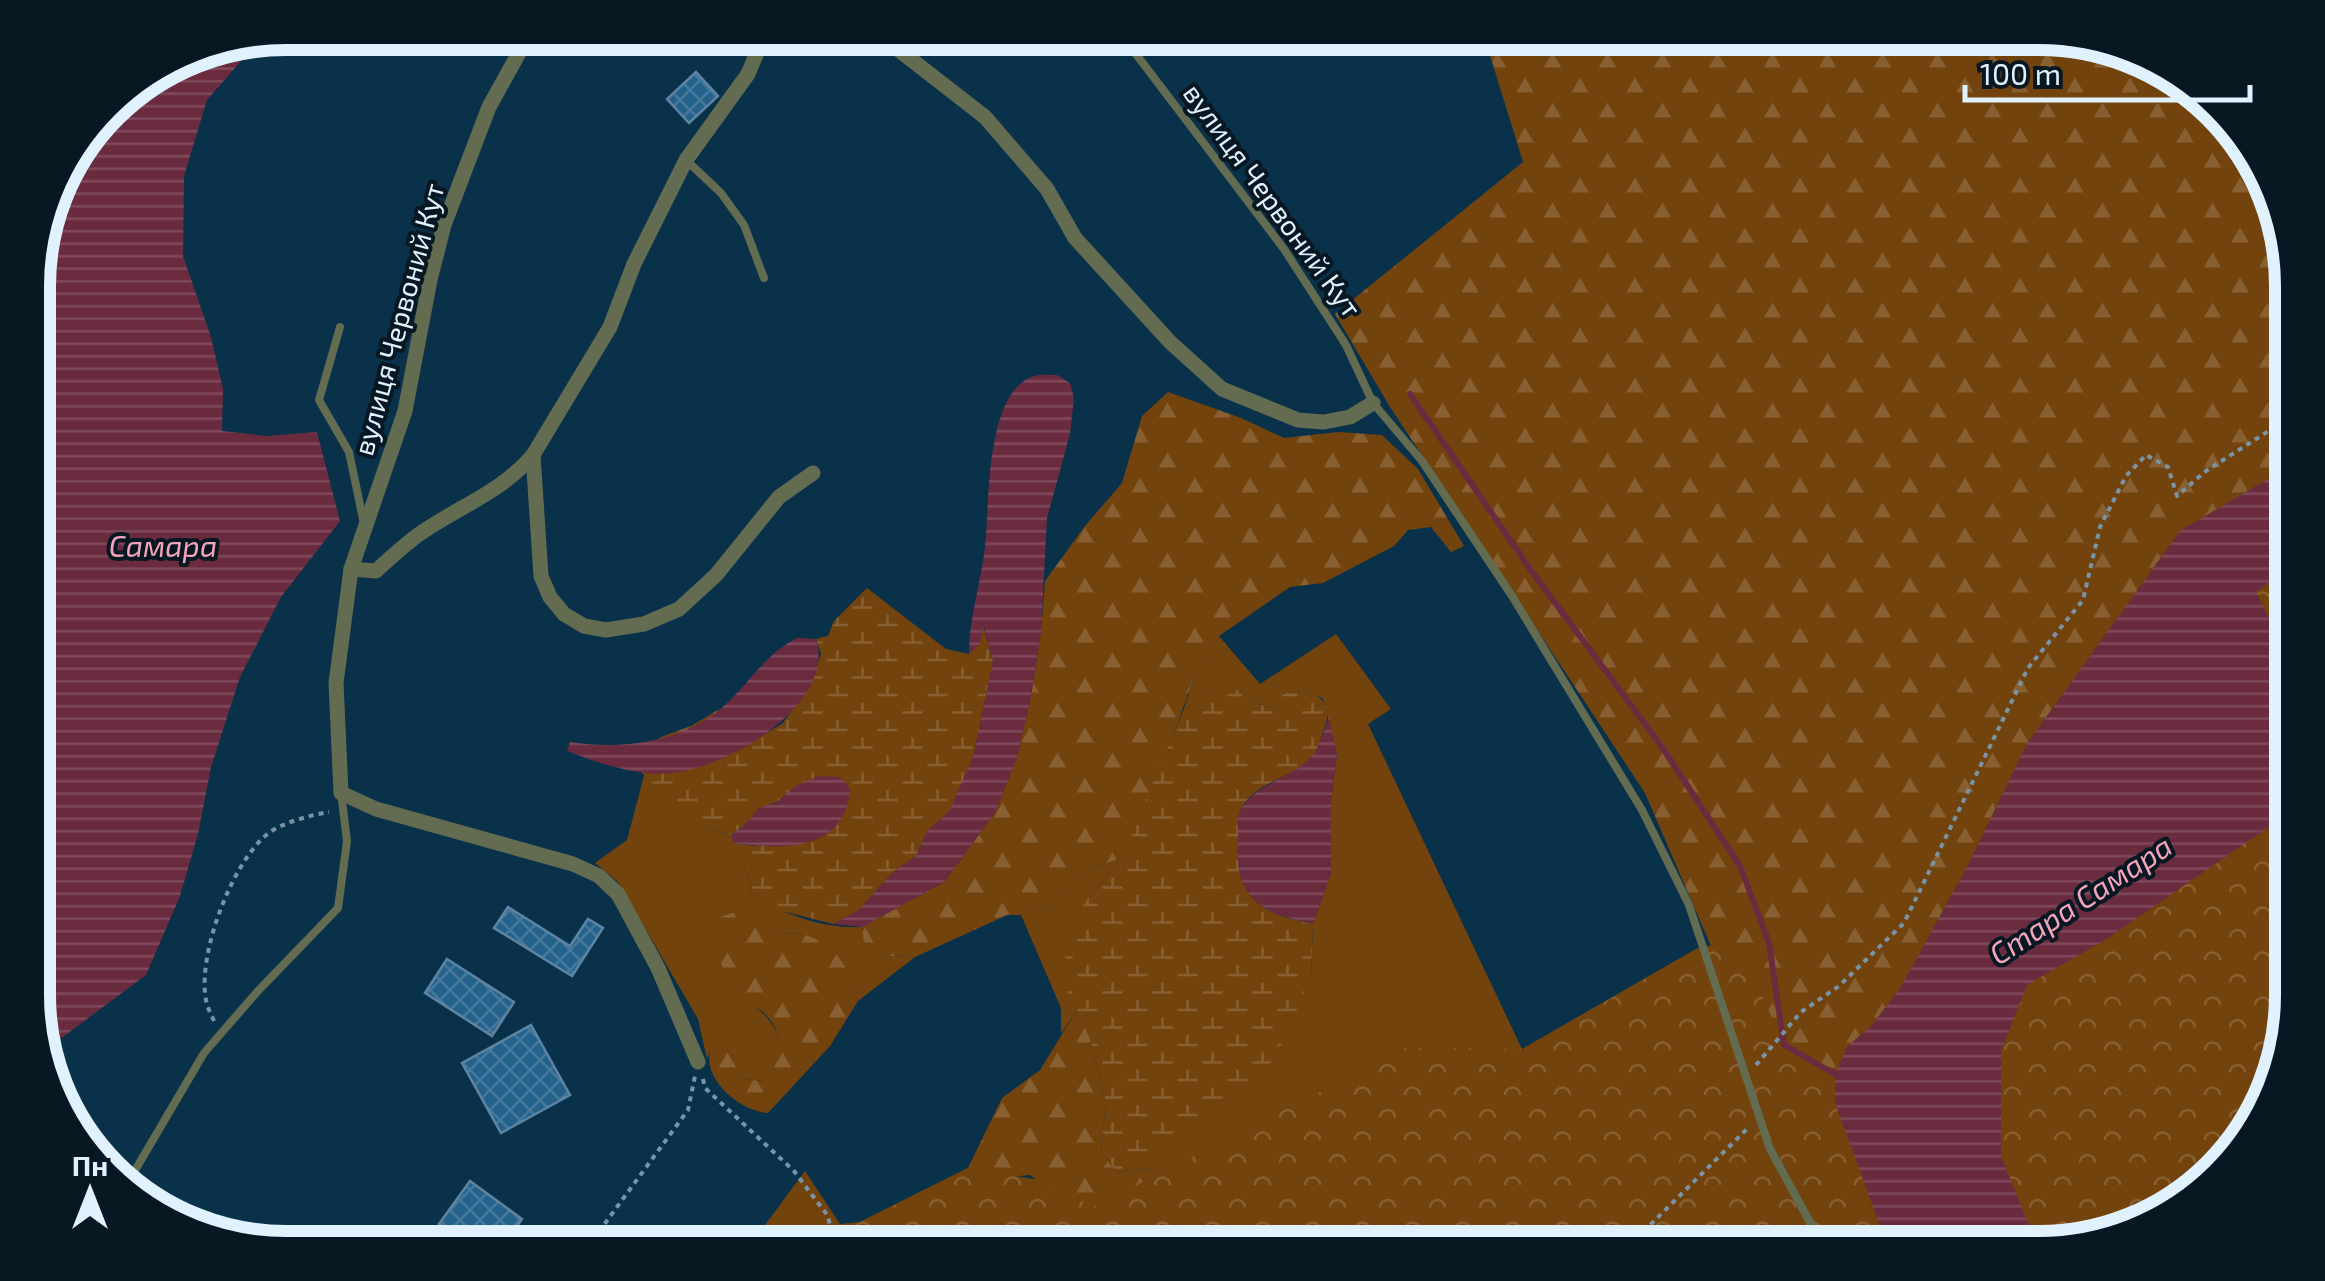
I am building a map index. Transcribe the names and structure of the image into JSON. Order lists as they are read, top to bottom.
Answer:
{
  "streets": {
    "street": ["вулиця Червоний Кут"]
  },
  "water": ["Самара", "Стара Самара"],
  "scale_bar": "100 m",
  "north": "top"
}
